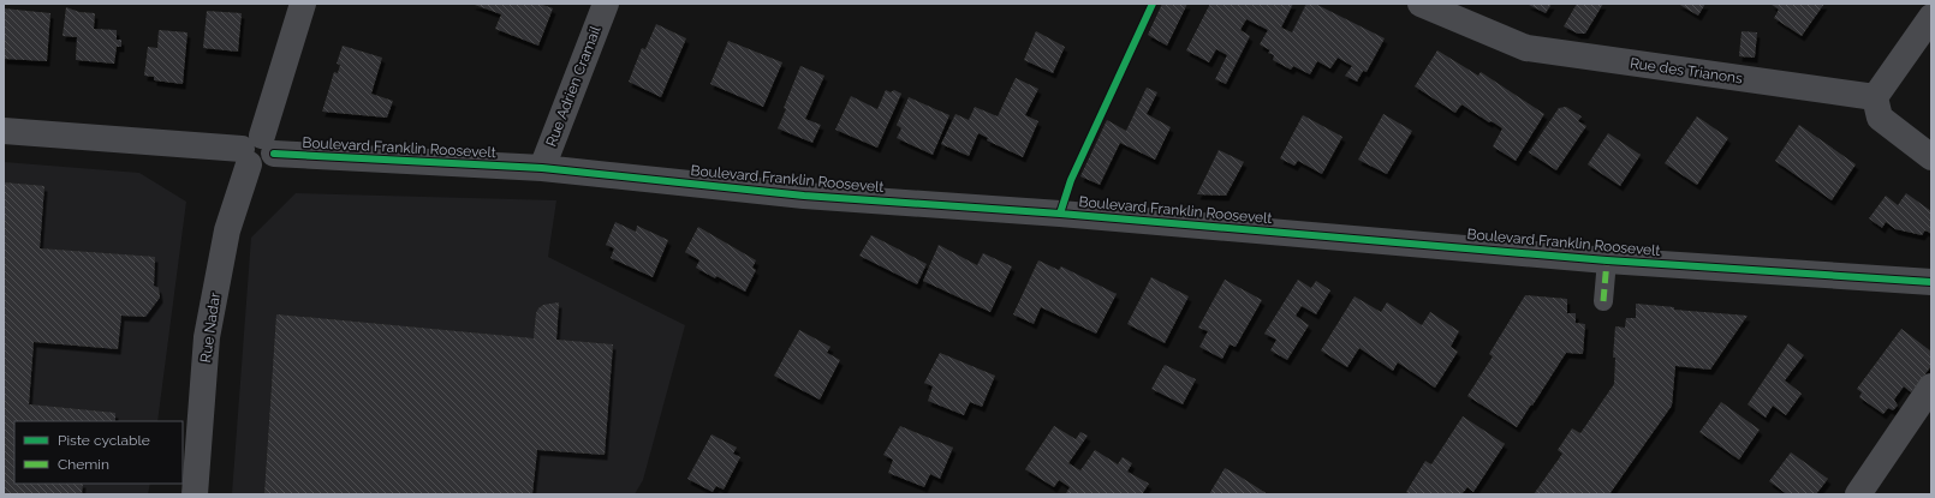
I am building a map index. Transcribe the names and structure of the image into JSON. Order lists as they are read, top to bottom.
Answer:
{
  "streets": {
    "street": [
      "Rue des Trianons",
      "Rue Adrien Cramail",
      "Boulevard Franklin Roosevelt",
      "Rue Nadar"
    ]
  },
  "crossings": [
    ["Rue Adrien Cramail", "Boulevard Franklin Roosevelt"],
    ["Boulevard Franklin Roosevelt", "Rue Nadar"]
  ],
  "legend": ["Piste cyclable", "Chemin"]
}
